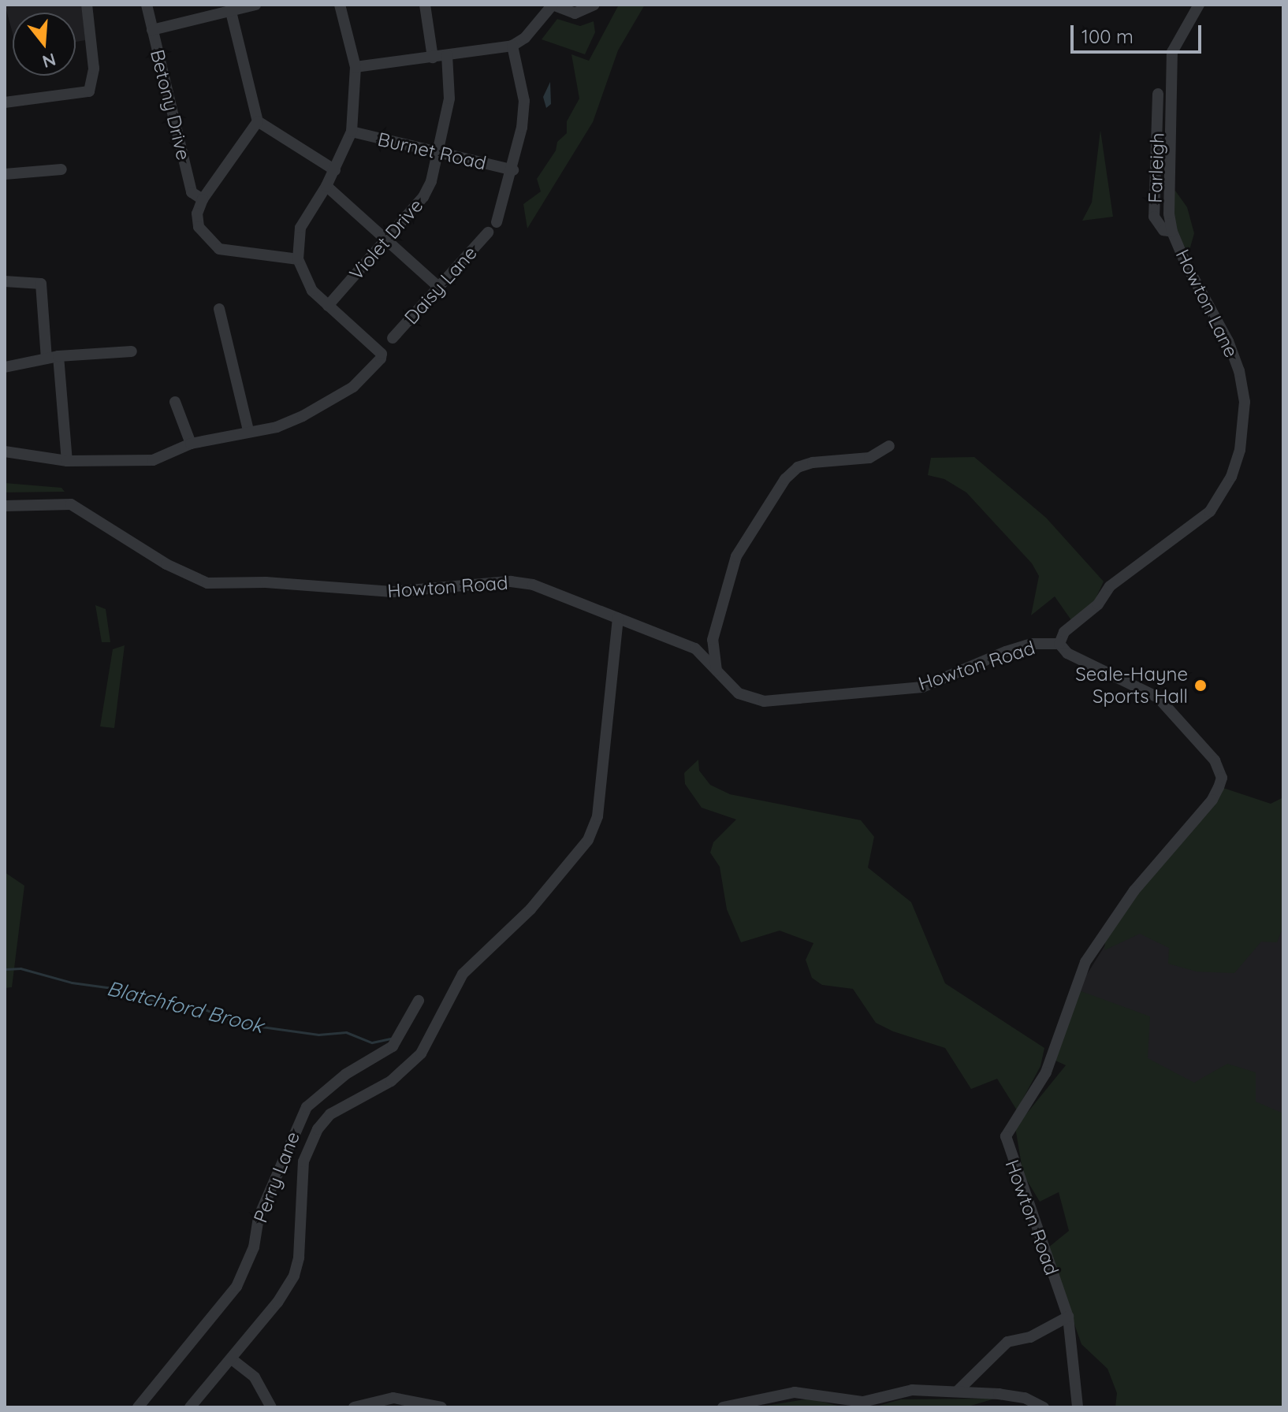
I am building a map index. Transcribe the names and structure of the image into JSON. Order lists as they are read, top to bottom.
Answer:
{
  "streets": {
    "street": [
      "Betony Drive",
      "Burnet Road",
      "Farleigh",
      "Violet Drive",
      "Daisy Lane",
      "Howton Lane",
      "Howton Road",
      "Perry Lane"
    ]
  },
  "crossings": [
    ["Burnet Road", "Violet Drive"],
    ["Farleigh", "Howton Lane"],
    ["Howton Lane", "Howton Road"]
  ],
  "water": ["Blatchford Brook"],
  "places": ["Seale-Hayne Sports Hall"],
  "scale_bar": "100 m",
  "north": "bottom"
}
